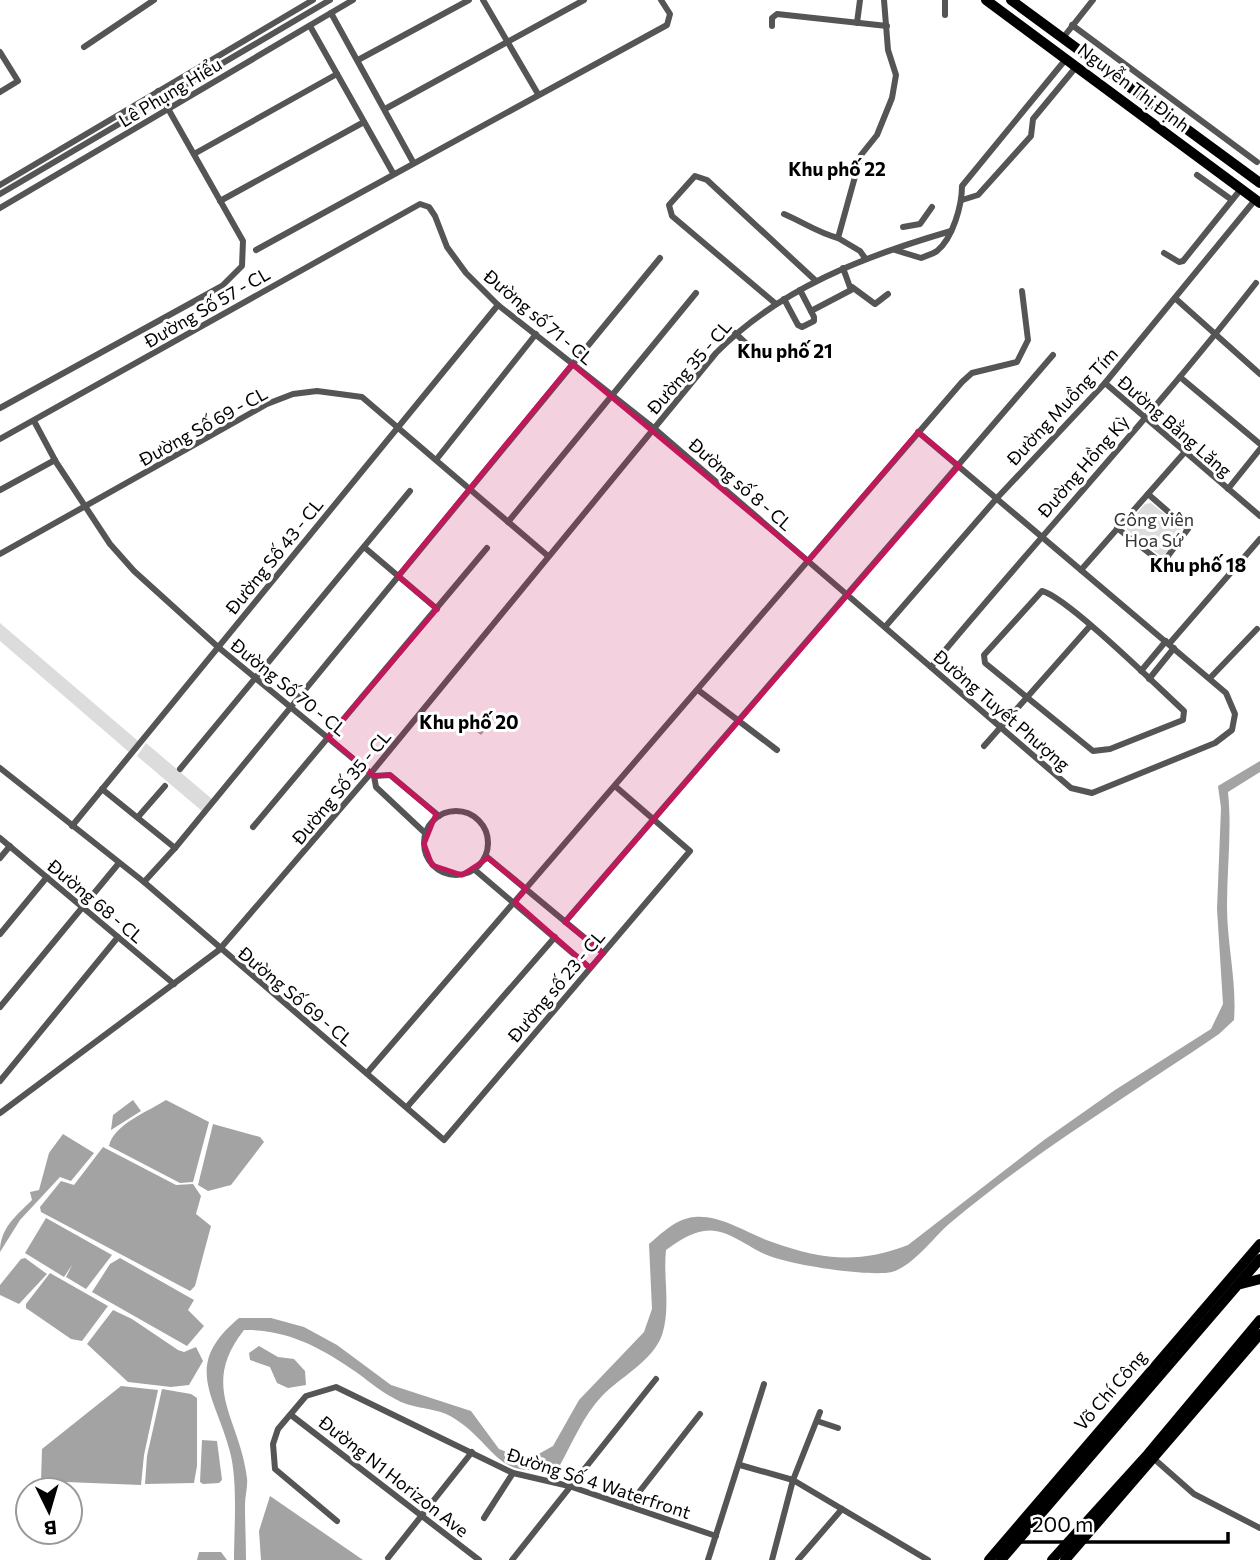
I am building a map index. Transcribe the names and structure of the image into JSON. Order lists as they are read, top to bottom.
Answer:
{
  "streets": {
    "main road": ["Nguyễn Thị Định", "Võ Chí Công"],
    "street": [
      "Lê Phụng Hiểu",
      "Đường Số 57 - CL",
      "Đường số 71 - CL",
      "Đường 35 - CL",
      "Đường Muồng Tím",
      "Đường Số 69 - CL",
      "Đường Bằng Lăng",
      "Đường Hồng Kỳ",
      "Đường số 8 - CL",
      "Đường Số 43 - CL",
      "Đường Số 70 - CL",
      "Đường Tuyết Phượng",
      "Đường Số 35 - CL",
      "Đường 68 - CL",
      "Đường số 23 - CL",
      "Đường N1 Horizon Ave",
      "Đường Số 4 Waterfront"
    ]
  },
  "crossings": [
    ["Nguyễn Thị Định", "Đường 35 - CL"],
    ["Nguyễn Thị Định", "Đường Muồng Tím"],
    ["Đường Số 57 - CL", "Đường số 71 - CL"],
    ["Đường Số 57 - CL", "Đường Số 70 - CL"],
    ["Đường số 71 - CL", "Đường 35 - CL"],
    ["Đường số 71 - CL", "Đường số 8 - CL"],
    ["Đường số 71 - CL", "Đường Số 43 - CL"],
    ["Đường số 71 - CL", "Đường Số 35 - CL"],
    ["Đường 35 - CL", "Đường số 8 - CL"],
    ["Đường 35 - CL", "Đường Số 35 - CL"],
    ["Đường Muồng Tím", "Đường Bằng Lăng"],
    ["Đường Muồng Tím", "Đường Tuyết Phượng"],
    ["Đường Số 69 - CL", "Đường Số 43 - CL"],
    ["Đường Số 69 - CL", "Đường Số 70 - CL"],
    ["Đường Số 69 - CL", "Đường Số 35 - CL"],
    ["Đường Số 69 - CL", "Đường số 23 - CL"],
    ["Đường Bằng Lăng", "Đường Hồng Kỳ"],
    ["Đường Hồng Kỳ", "Đường Tuyết Phượng"],
    ["Đường số 8 - CL", "Đường Tuyết Phượng"],
    ["Đường số 8 - CL", "Đường Số 35 - CL"],
    ["Đường Số 43 - CL", "Đường Số 70 - CL"],
    ["Đường Số 70 - CL", "Đường Số 35 - CL"],
    ["Đường Số 35 - CL", "Đường 68 - CL"],
    ["Đường N1 Horizon Ave", "Đường Số 4 Waterfront"]
  ],
  "districts": [
    "Khu phố 22",
    "Khu phố 21",
    "Khu phố 18",
    "Khu phố 20"
  ],
  "parks": ["Công viên Hoa Sứ"],
  "scale_bar": "200 m",
  "north": "bottom"
}
